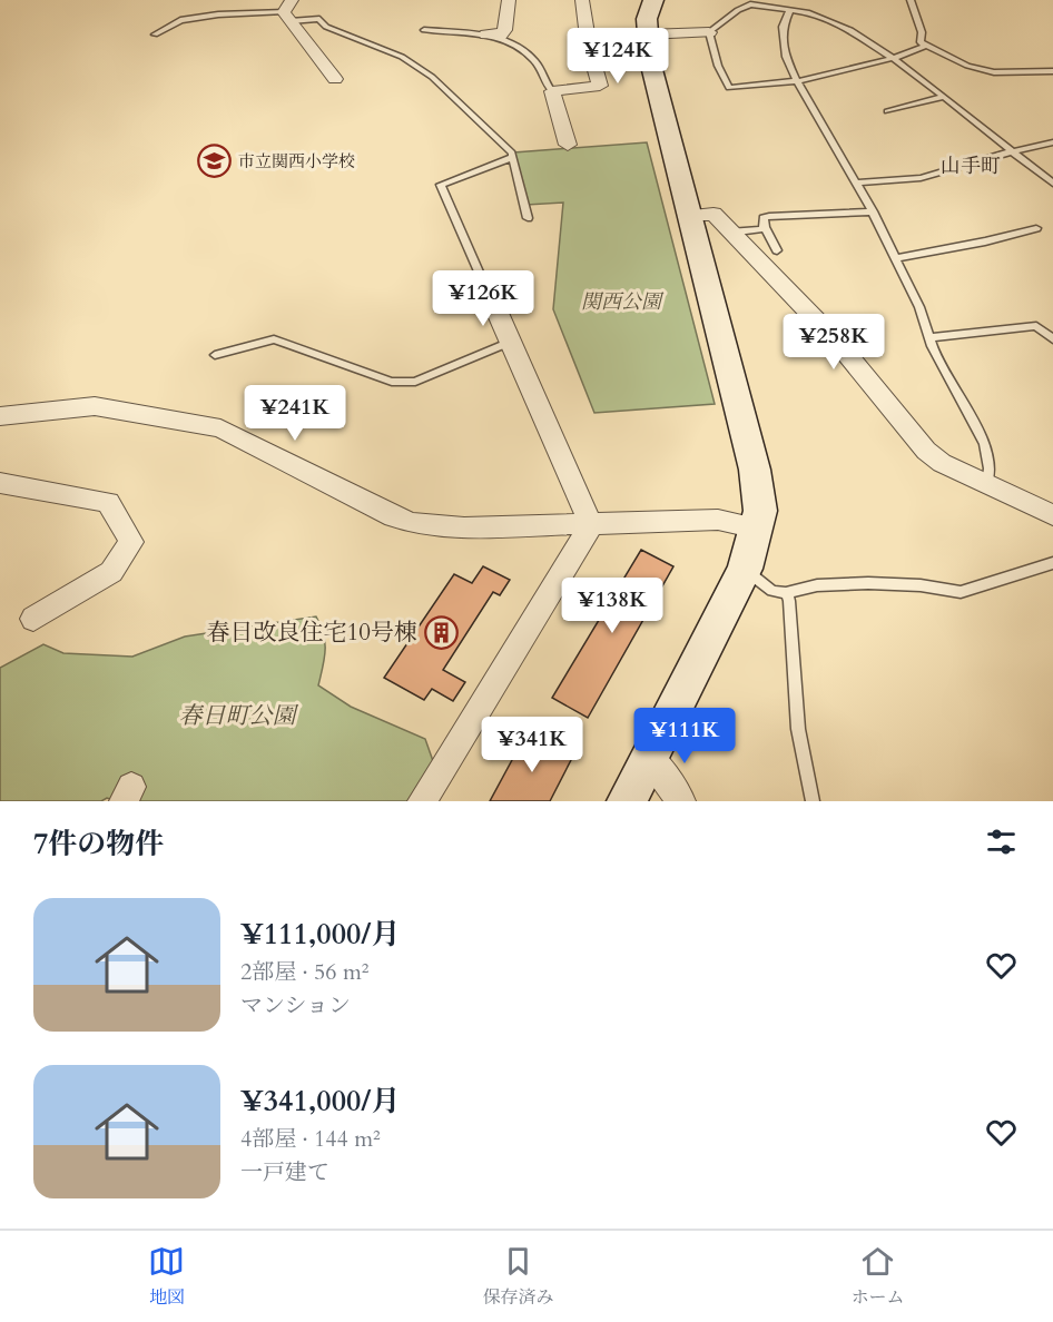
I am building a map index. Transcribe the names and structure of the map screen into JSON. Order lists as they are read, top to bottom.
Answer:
{
  "districts": ["山手町"],
  "parks": ["関西公園", "春日町公園"],
  "places": {
    "school or university": ["市立関西小学校"],
    "building": ["春日改良住宅10号棟"]
  },
  "page": {
    "price": [
      "¥124K",
      "¥126K",
      "¥258K",
      "¥241K",
      "¥138K",
      "¥111K",
      "¥341K"
    ],
    "heading": "7件の物件",
    "list": [
      {
        "name": "¥111,000/月",
        "note": "2部屋 · 56 m² · マンション"
      },
      {
        "name": "¥341,000/月",
        "note": "4部屋 · 144 m² · 一戸建て"
      }
    ],
    "tabs": ["地図", "保存済み", "ホーム"]
  }
}
